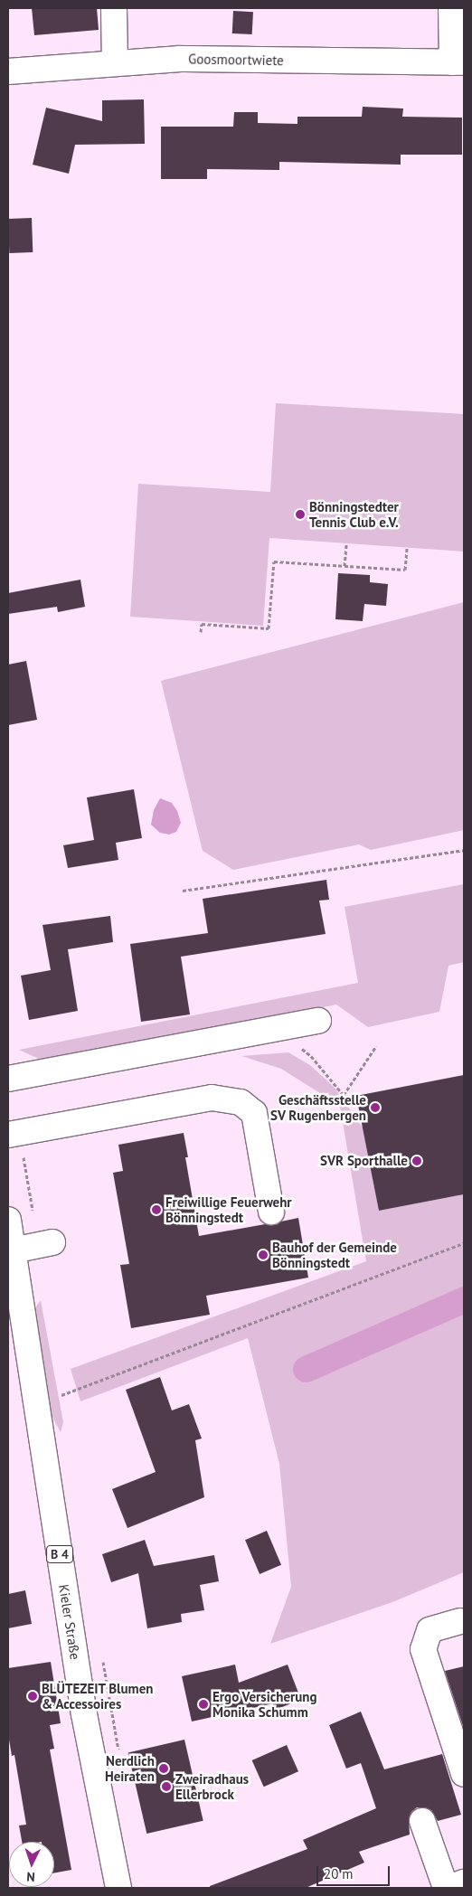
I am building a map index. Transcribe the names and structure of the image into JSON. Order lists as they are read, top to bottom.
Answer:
{
  "streets": {
    "main road": ["Goosmoortwiete", "B 4", "Kieler Straße"]
  },
  "places": [
    "Bönningstedter Tennis Club e.V.",
    "Geschäftsstelle SV Rugenbergen",
    "SVR Sporthalle",
    "Freiwillige Feuerwehr Bönningstedt",
    "Bauhof der Gemeinde Bönningstedt",
    "BLÜTEZEIT Blumen & Accessoires",
    "Ergo Versicherung Monika Schumm",
    "Nerdlich Heiraten",
    "Zweiradhaus Ellerbrock"
  ],
  "scale_bar": "20 m",
  "north": "bottom"
}
